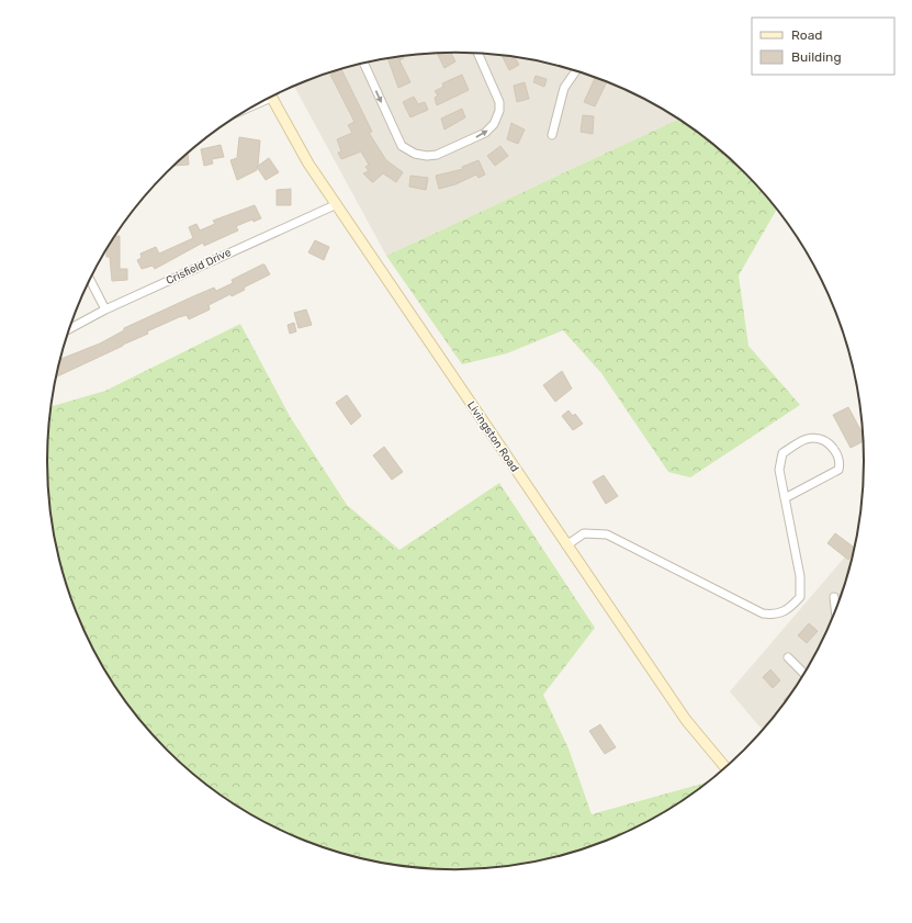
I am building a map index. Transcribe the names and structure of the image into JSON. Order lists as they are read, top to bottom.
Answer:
{
  "streets": {
    "main road": ["Livingston Road"],
    "street": ["Crisfield Drive"]
  },
  "crossings": [
    ["Crisfield Drive", "Livingston Road"]
  ],
  "legend": ["Road", "Building"]
}
